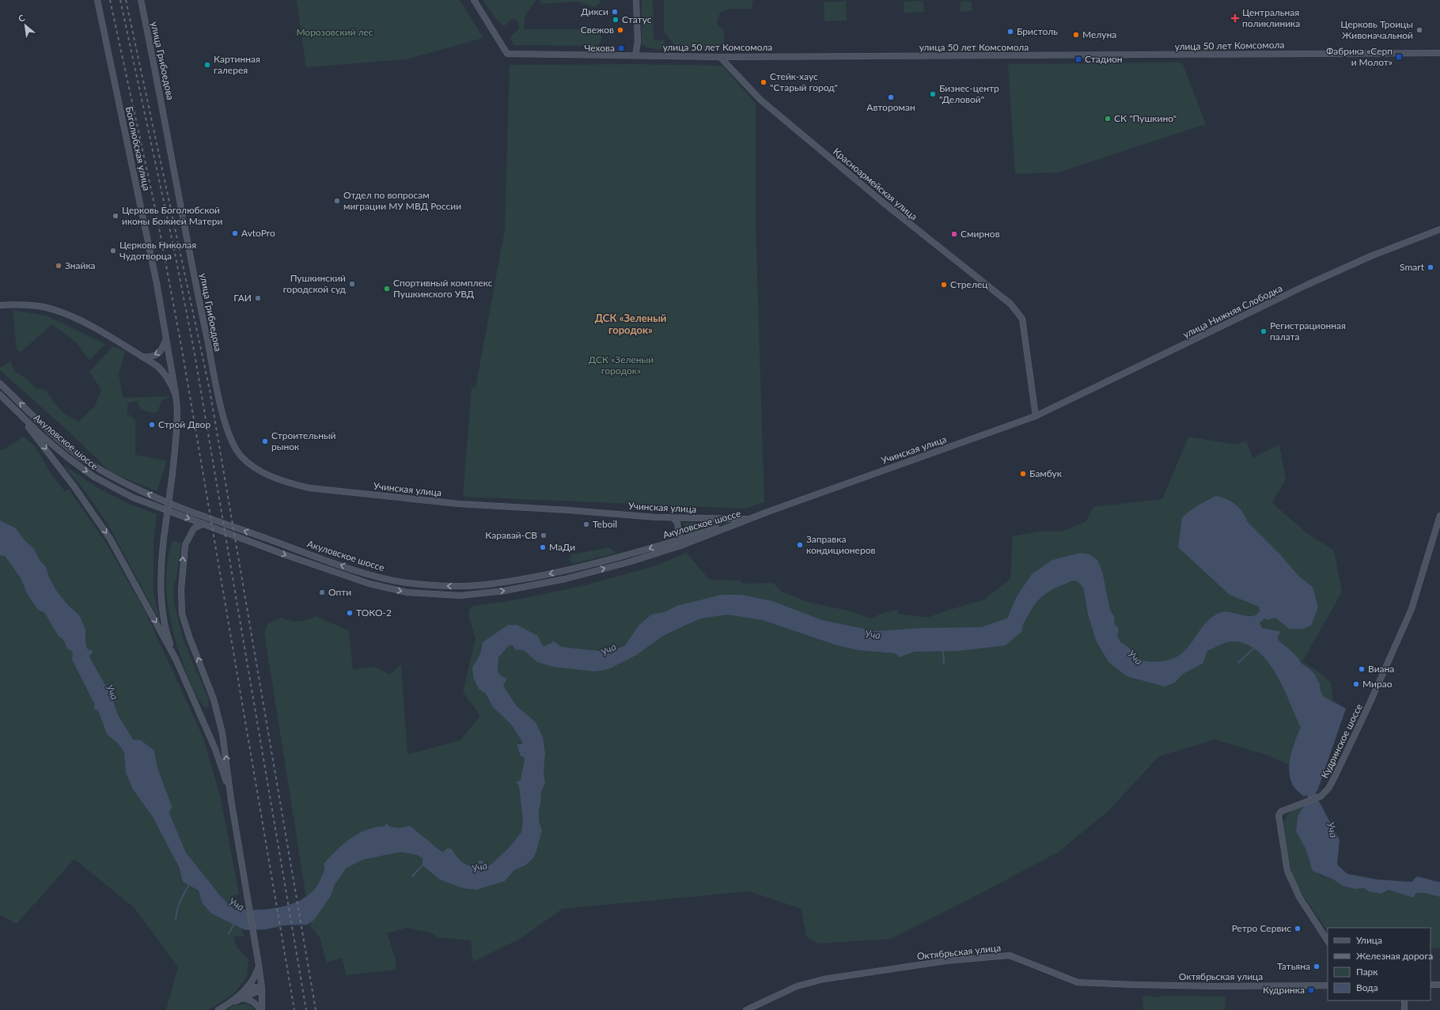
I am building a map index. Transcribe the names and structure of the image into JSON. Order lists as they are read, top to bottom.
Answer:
{
  "streets": {
    "street": [
      "улица 50 лет Комсомола",
      "улица Грибоедова",
      "Боголюбская улица",
      "Красноармейская улица",
      "улица Нижняя Слободка",
      "Акуловское шоссе",
      "Учинская улица",
      "Кудринское шоссе",
      "Октябрьская улица"
    ]
  },
  "crossings": [
    ["улица 50 лет Комсомола", "Красноармейская улица"],
    ["улица Грибоедова", "Учинская улица"],
    ["Красноармейская улица", "улица Нижняя Слободка"],
    ["Красноармейская улица", "Учинская улица"],
    ["улица Нижняя Слободка", "Учинская улица"],
    ["Акуловское шоссе", "Учинская улица"]
  ],
  "districts": ["ДСК «Зеленый городок»"],
  "water": ["Уча"],
  "parks": ["Морозовский лес", "ДСК «Зеленый городок»"],
  "places": {
    "other": [
      "Дикси",
      "Статус",
      "Свежов",
      "Церковь Троицы Живоначальной",
      "Бристоль",
      "Мелуна",
      "Картинная галерея",
      "Стейк-хаус \"Старый город\"",
      "Бизнес-центр \"Деловой\"",
      "Автороман",
      "СК \"Пушкино\"",
      "Отдел по вопросам миграции МУ МВД России",
      "Церковь Боголюбской иконы Божией Матери",
      "AvtoPro",
      "Смирнов",
      "Церковь Николая Чудотворца",
      "Знайка",
      "Smart",
      "Пушкинский городской суд",
      "Стрелец",
      "Спортивный комплекс Пушкинского УВД",
      "ГАИ",
      "Регистрационная палата",
      "Строй Двор",
      "Строительный рынок",
      "Бамбук",
      "Teboil",
      "Каравай-СВ",
      "Заправка кондиционеров",
      "МаДи",
      "Опти",
      "ТОКО-2",
      "Виана",
      "Мирао",
      "Ретро Сервис",
      "Татьяна"
    ],
    "health": ["Центральная поликлиника"],
    "transit": [
      "Чехова",
      "Фабрика «Серп и Молот»",
      "Стадион",
      "Кудринка"
    ]
  },
  "legend": [
    "Улица",
    "Железная дорога",
    "Парк",
    "Вода"
  ],
  "north": "top left"
}
